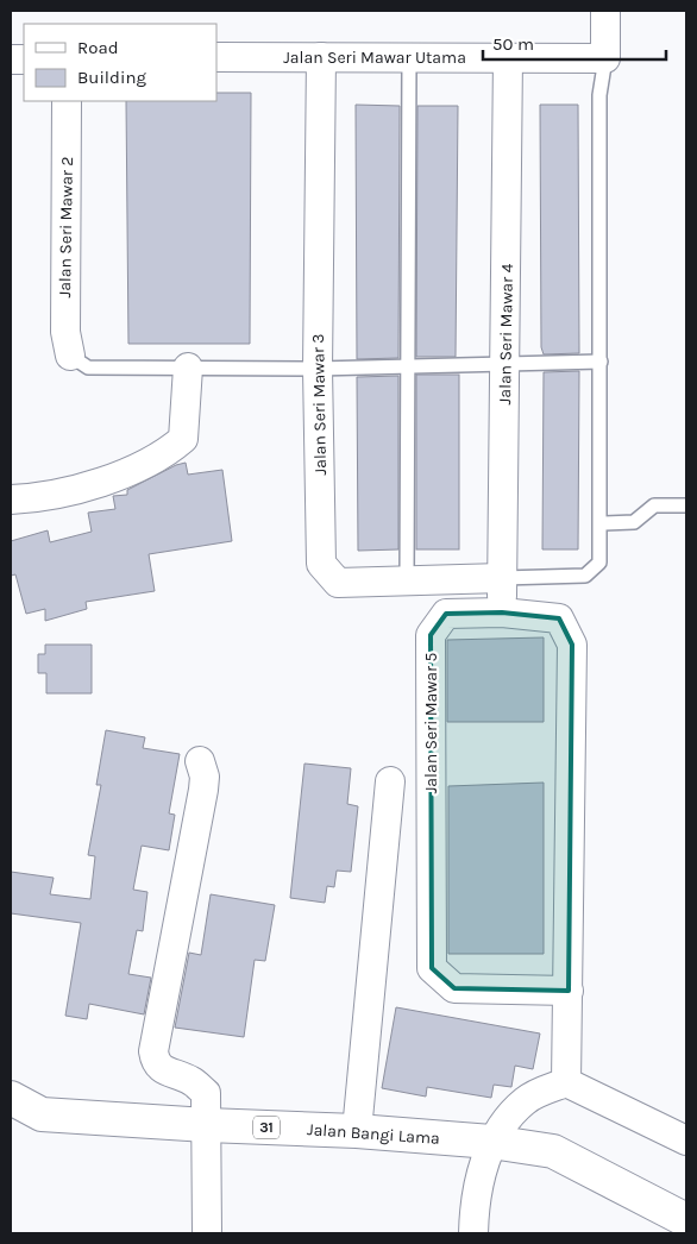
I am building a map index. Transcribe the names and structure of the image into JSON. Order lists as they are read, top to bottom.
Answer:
{
  "streets": {
    "main road": ["31", "Jalan Bangi Lama"],
    "street": [
      "Jalan Seri Mawar Utama",
      "Jalan Seri Mawar 2",
      "Jalan Seri Mawar 4",
      "Jalan Seri Mawar 3",
      "Jalan Seri Mawar 5"
    ]
  },
  "crossings": [
    ["Jalan Seri Mawar Utama", "Jalan Seri Mawar 4"],
    ["Jalan Seri Mawar Utama", "Jalan Seri Mawar 3"],
    ["Jalan Seri Mawar 4", "Jalan Seri Mawar 3"],
    ["Jalan Seri Mawar 4", "Jalan Seri Mawar 5"]
  ],
  "legend": ["Road", "Building"],
  "scale_bar": "50 m"
}
